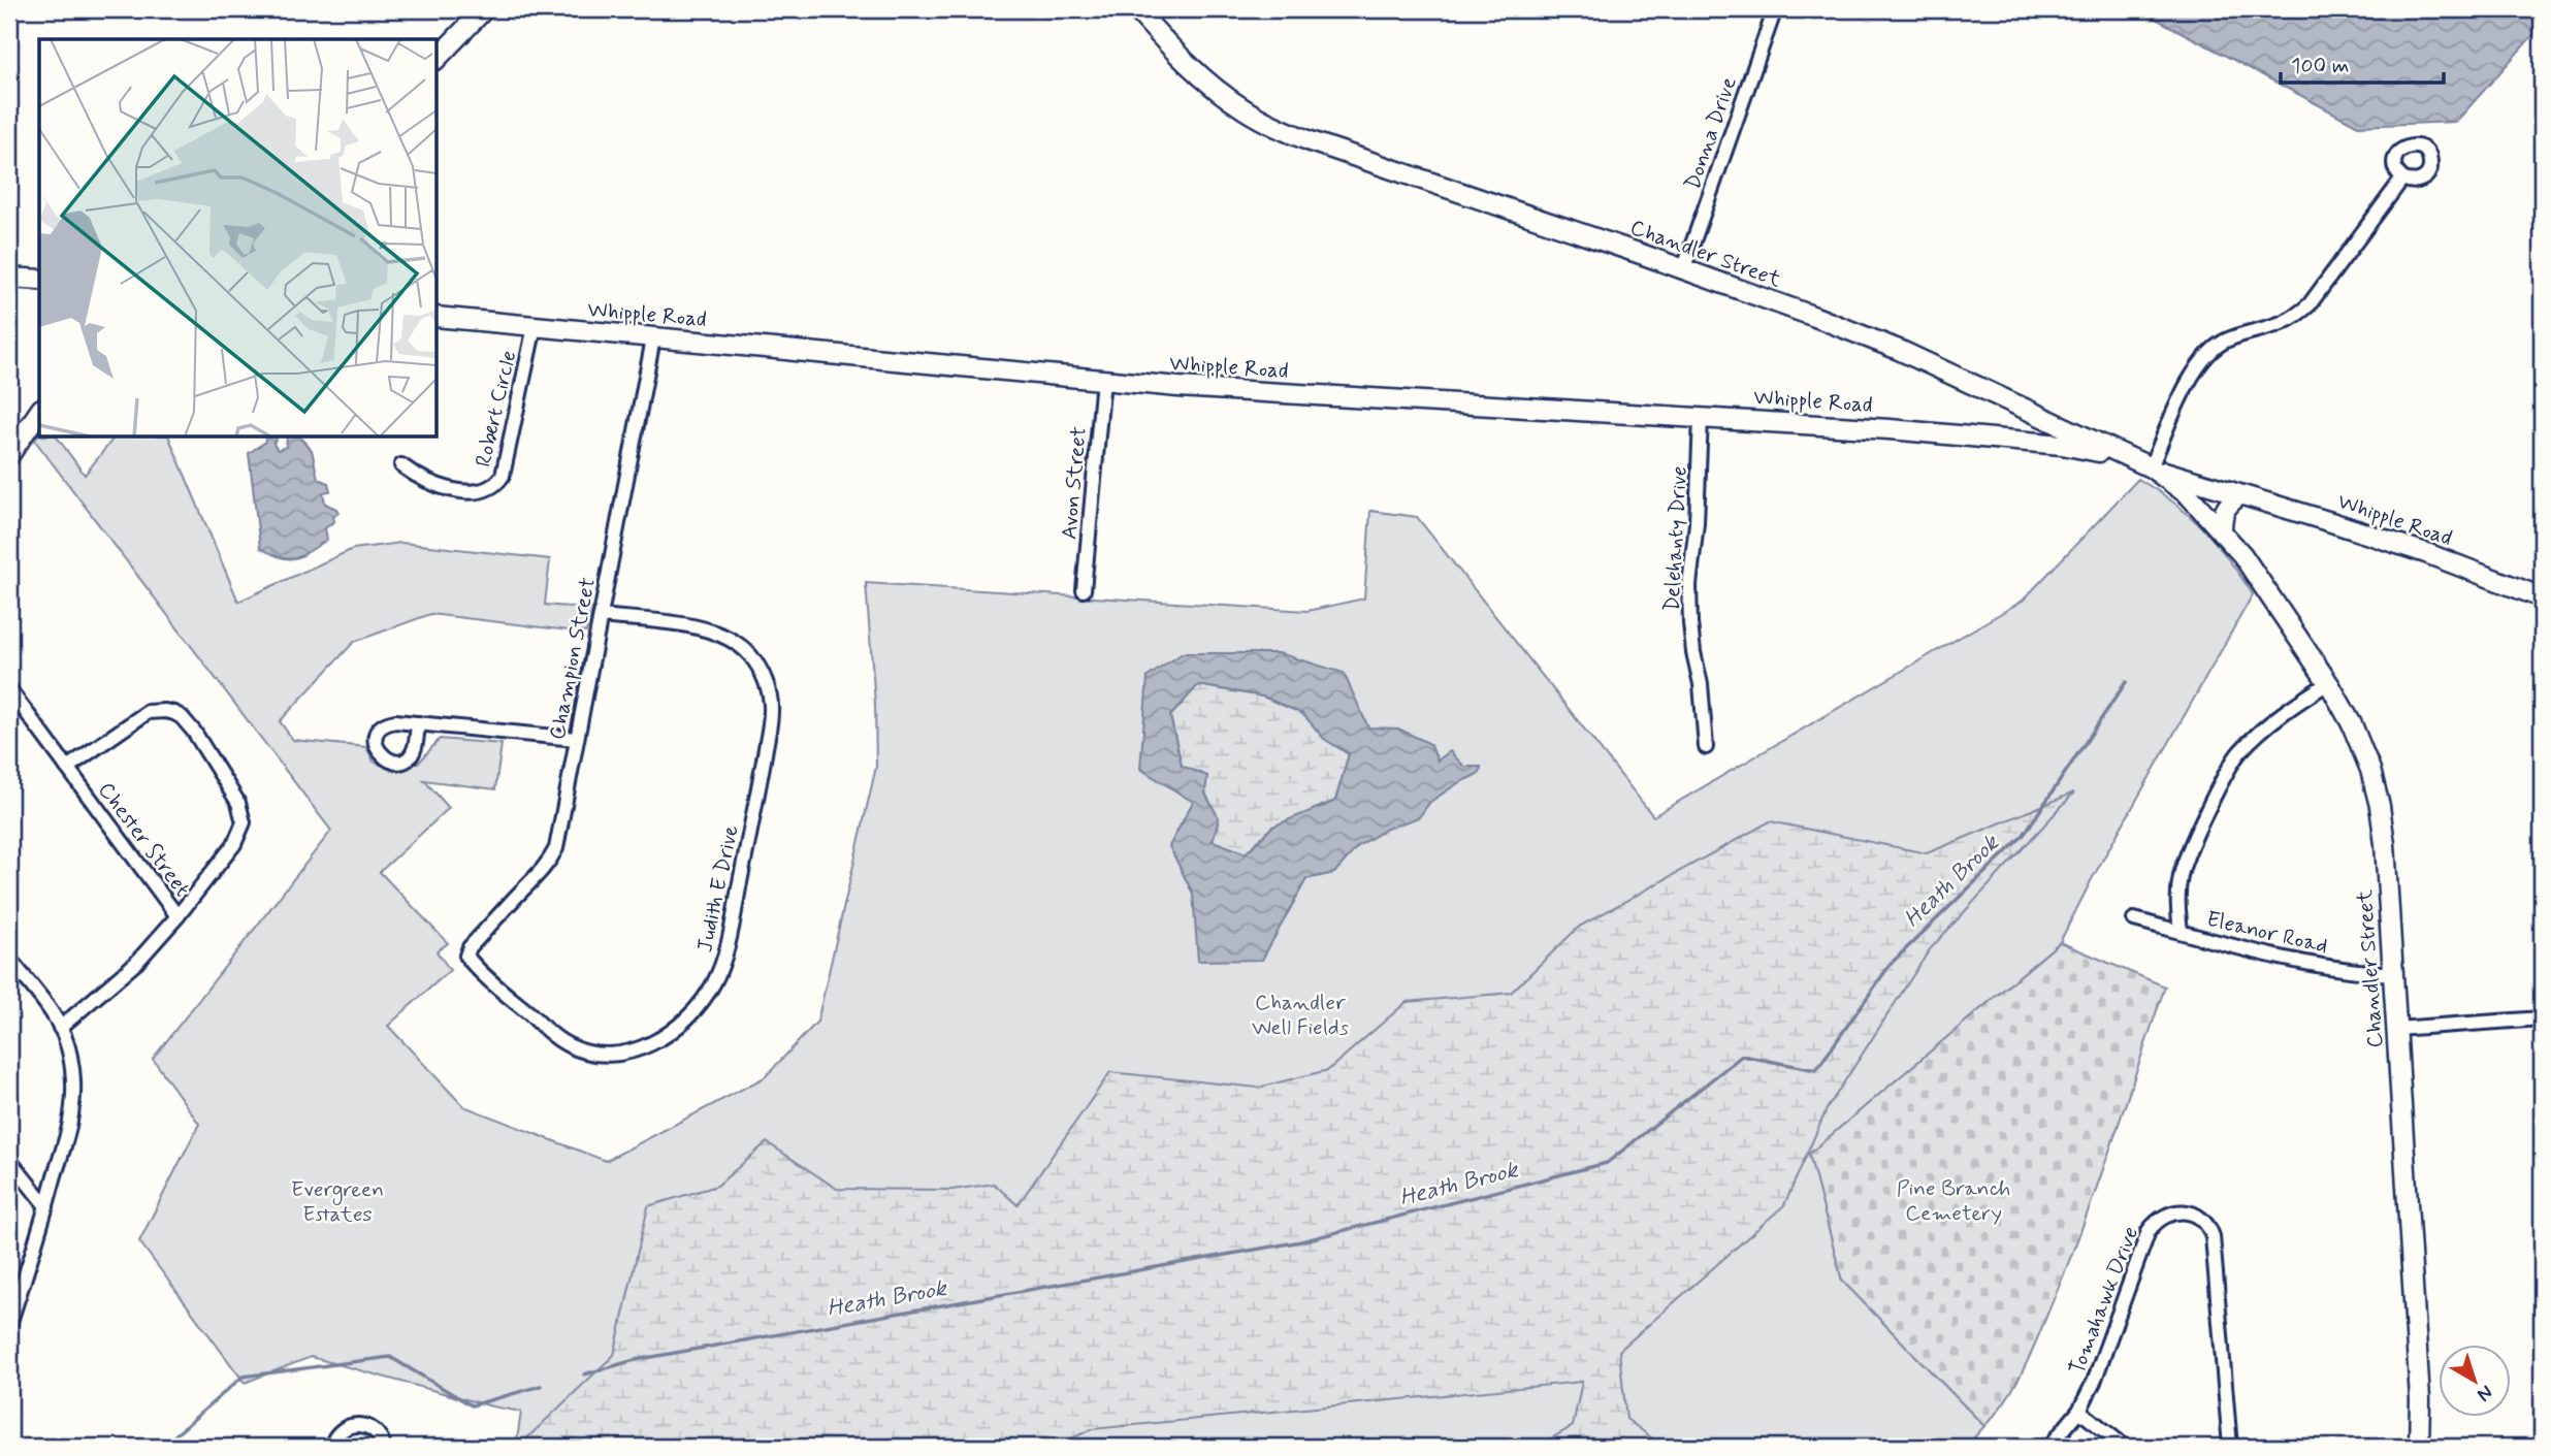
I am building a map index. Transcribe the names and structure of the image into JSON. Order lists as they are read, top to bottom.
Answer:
{
  "streets": {
    "main road": ["Chandler Street", "Whipple Road"],
    "street": [
      "Donna Drive",
      "Robert Circle",
      "Avon Street",
      "Delehanty Drive",
      "Champion Street",
      "Chester Street",
      "Judith E Drive",
      "Eleanor Road",
      "Tomahawk Drive"
    ]
  },
  "crossings": [
    ["Donna Drive", "Chandler Street"],
    ["Chandler Street", "Whipple Road"],
    ["Chandler Street", "Eleanor Road"],
    ["Whipple Road", "Robert Circle"],
    ["Whipple Road", "Avon Street"],
    ["Whipple Road", "Delehanty Drive"],
    ["Whipple Road", "Champion Street"],
    ["Champion Street", "Judith E Drive"]
  ],
  "water": ["Heath Brook"],
  "parks": ["Chandler Well Fields", "Pine Branch Cemetery", "Evergreen Estates"],
  "scale_bar": "100 m",
  "north": "bottom right"
}
